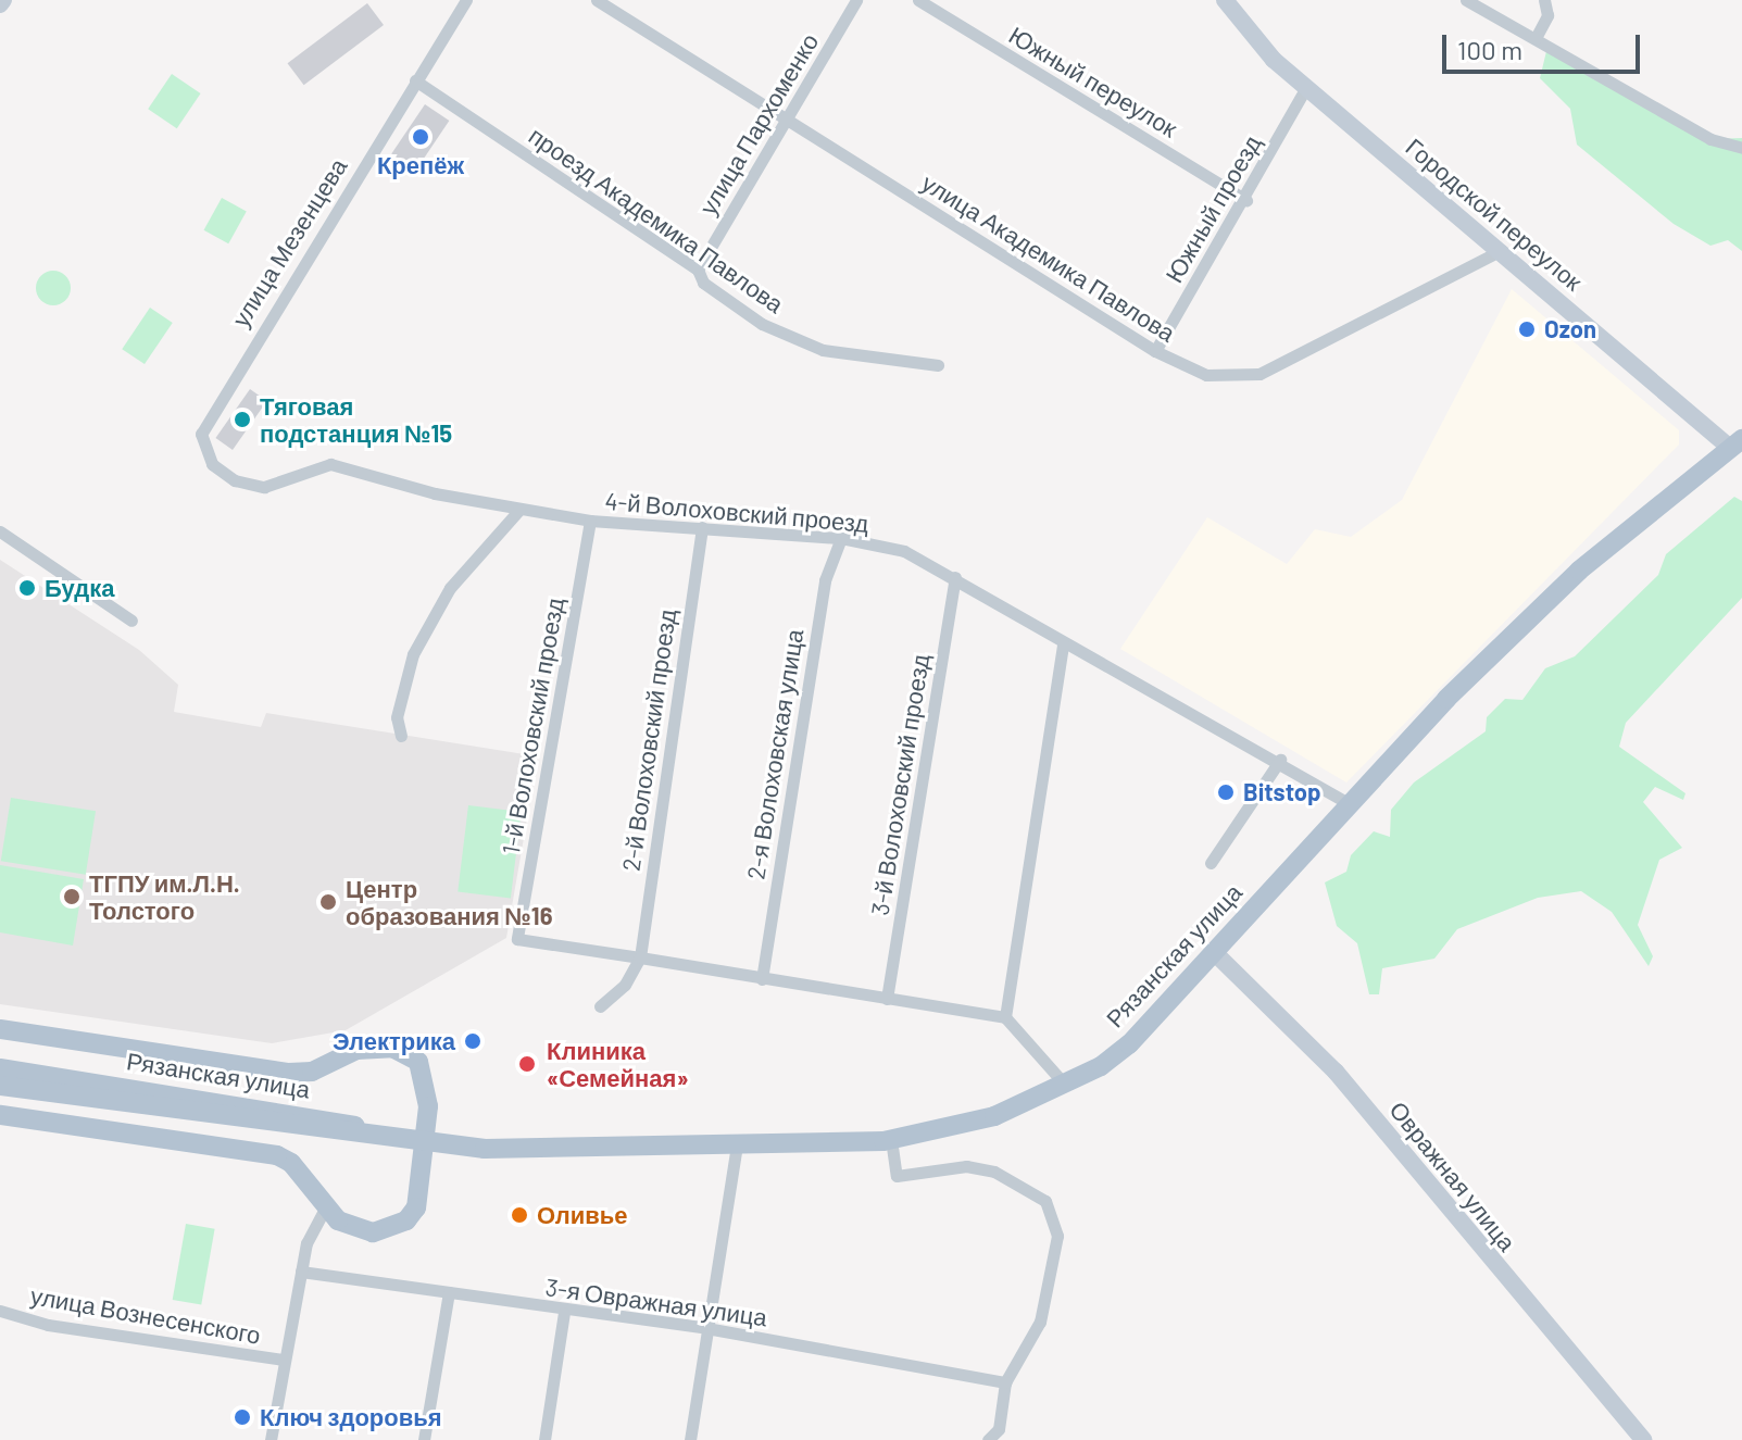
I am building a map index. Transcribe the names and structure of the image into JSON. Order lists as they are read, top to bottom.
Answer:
{
  "streets": {
    "main road": ["Городской переулок", "Рязанская улица", "Овражная улица"],
    "street": [
      "Южный переулок",
      "улица Пархоменко",
      "Южный проезд",
      "проезд Академика Павлова",
      "улица Мезенцева",
      "улица Академика Павлова",
      "4-й Волоховский проезд",
      "1-й Волоховский проезд",
      "2-й Волоховский проезд",
      "2-я Волоховская улица",
      "3-й Волоховский проезд",
      "3-я Овражная улица",
      "улица Вознесенского"
    ]
  },
  "crossings": [
    ["Южный переулок", "Южный проезд"],
    ["улица Пархоменко", "проезд Академика Павлова"],
    ["улица Пархоменко", "улица Академика Павлова"],
    ["Южный проезд", "Городской переулок"],
    ["Южный проезд", "улица Академика Павлова"],
    ["Городской переулок", "улица Академика Павлова"],
    ["Городской переулок", "Рязанская улица"],
    ["проезд Академика Павлова", "улица Мезенцева"],
    ["улица Мезенцева", "4-й Волоховский проезд"],
    ["4-й Волоховский проезд", "1-й Волоховский проезд"],
    ["4-й Волоховский проезд", "2-й Волоховский проезд"],
    ["4-й Волоховский проезд", "2-я Волоховская улица"],
    ["4-й Волоховский проезд", "3-й Волоховский проезд"],
    ["4-й Волоховский проезд", "Рязанская улица"],
    ["1-й Волоховский проезд", "2-й Волоховский проезд"],
    ["Рязанская улица", "Овражная улица"]
  ],
  "places": [
    "Крепёж",
    "Ozon",
    "Тяговая подстанция №15",
    "Будка",
    "Bitstop",
    "ТГПУ им.Л.Н. Толстого",
    "Центр образования №16",
    "Электрика",
    "Клиника «Семейная»",
    "Оливье",
    "Ключ здоровья"
  ],
  "scale_bar": "100 m"
}
